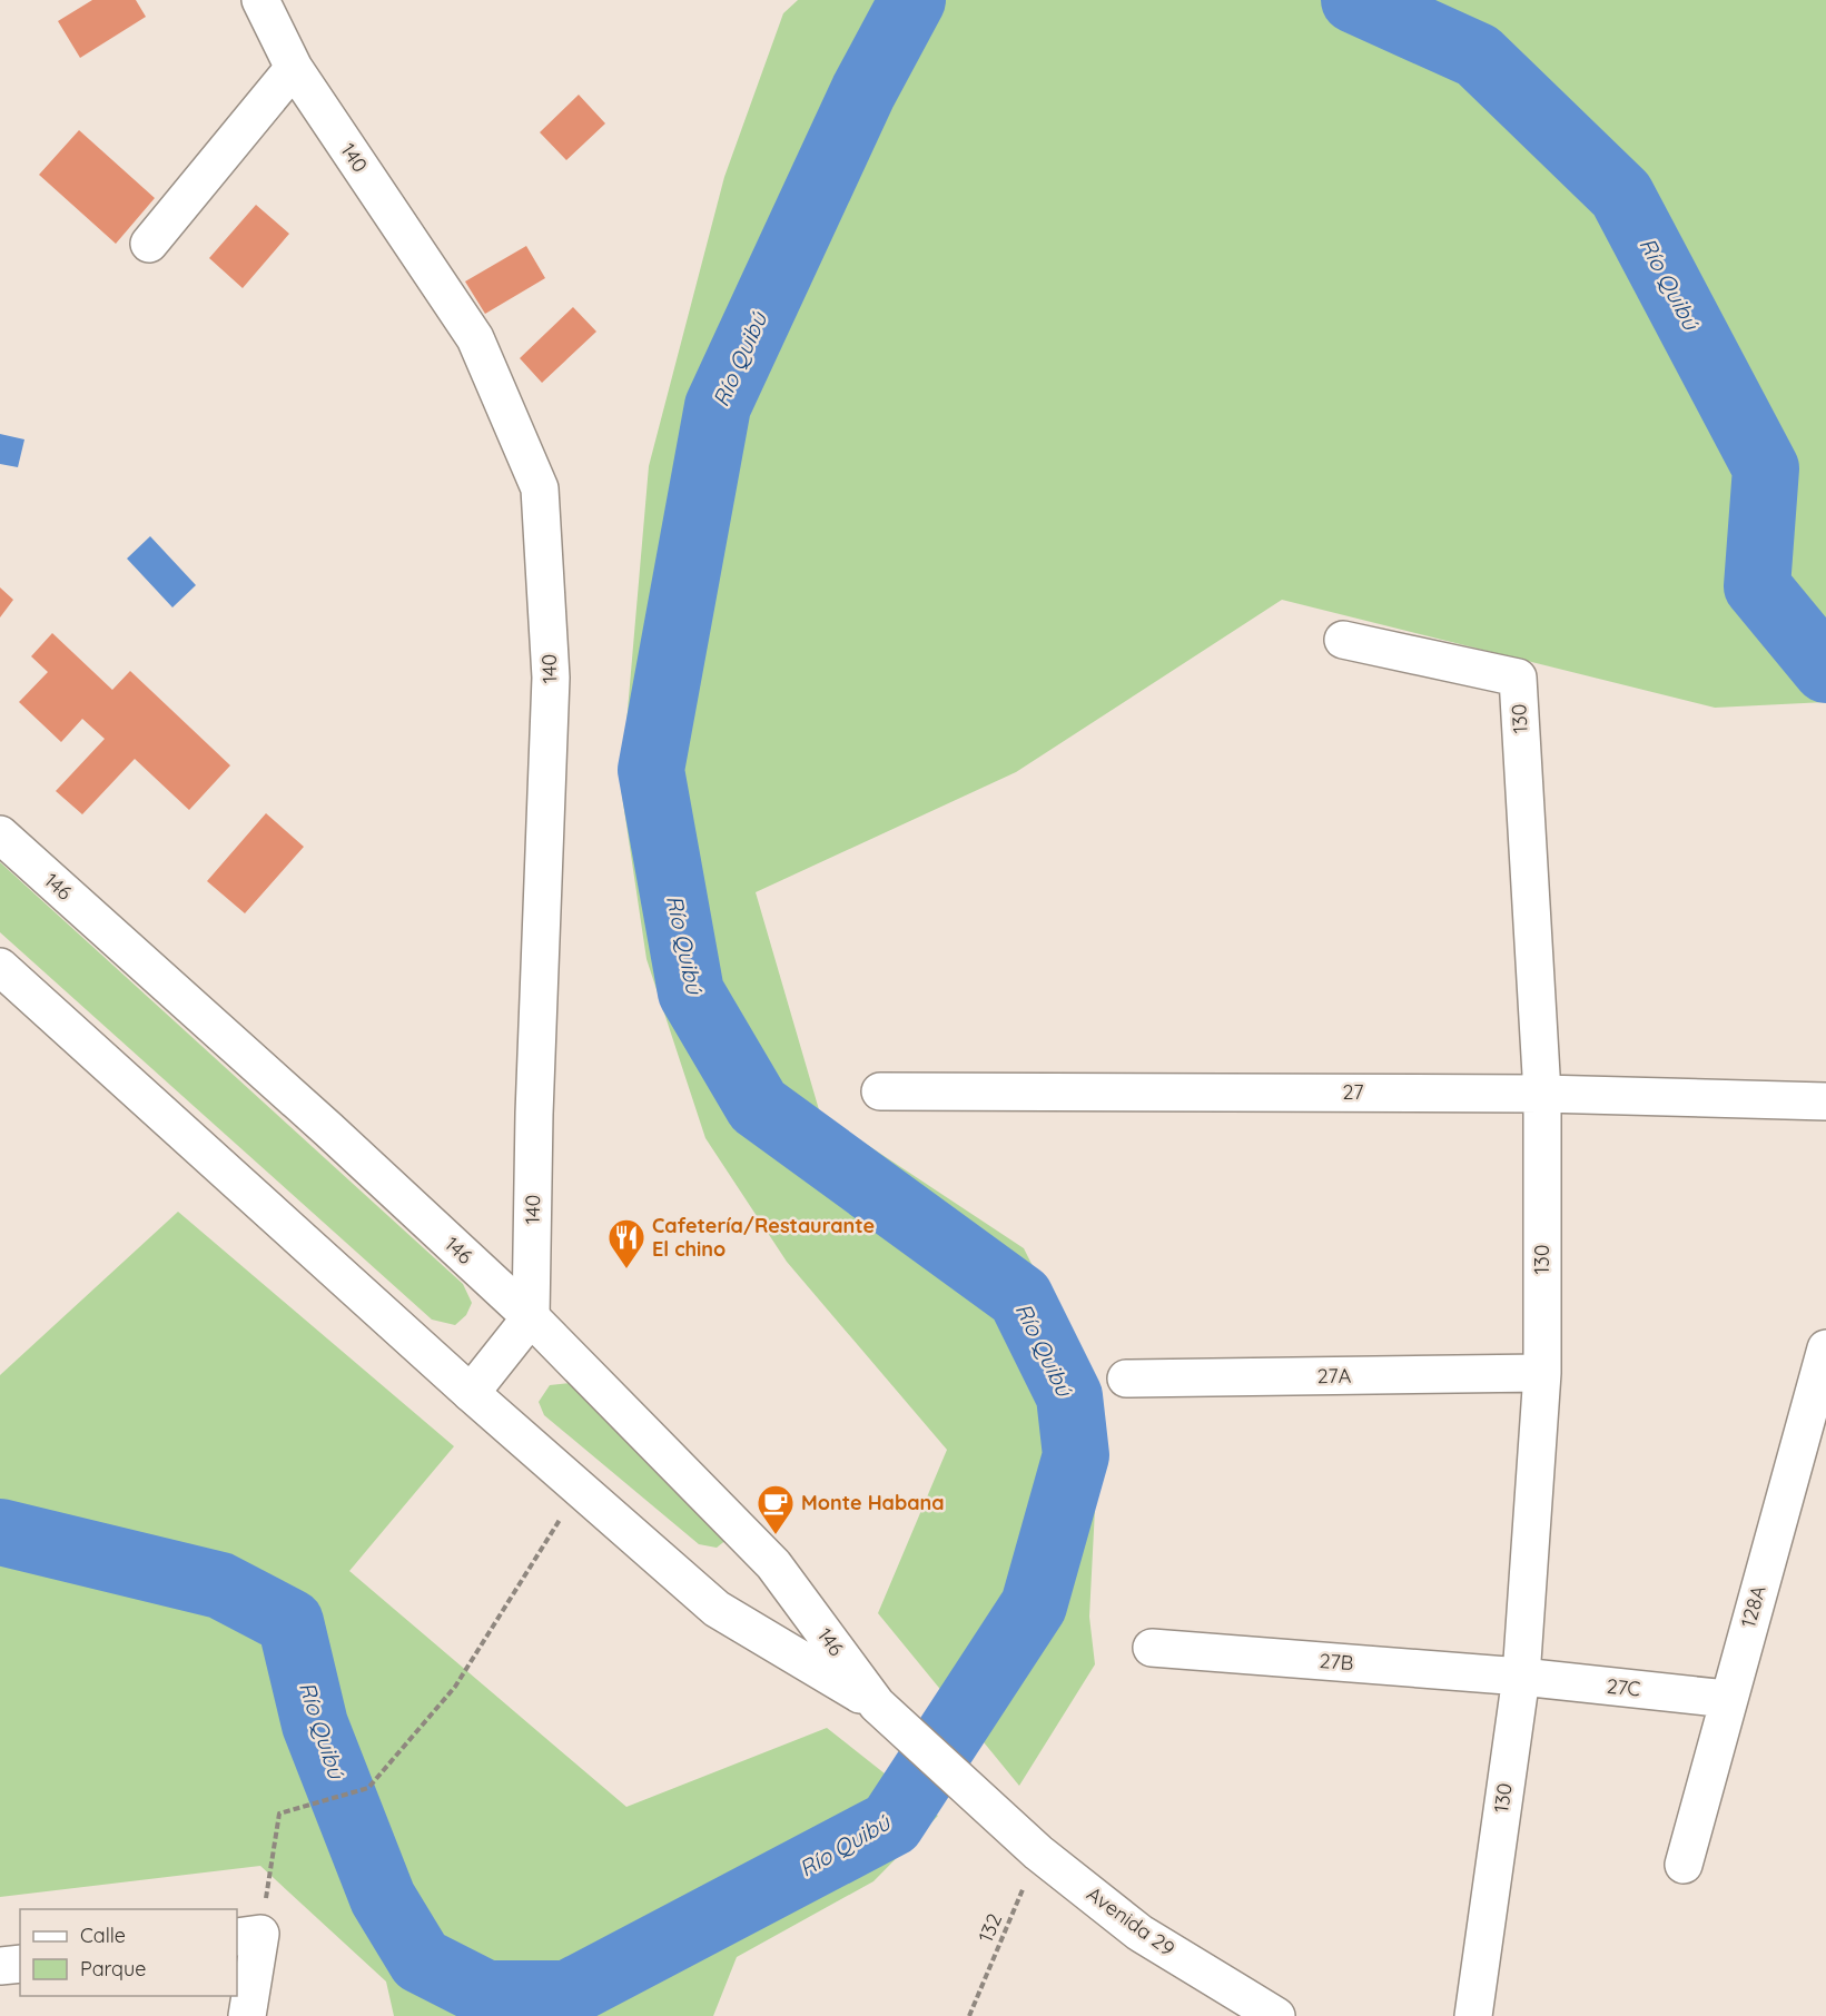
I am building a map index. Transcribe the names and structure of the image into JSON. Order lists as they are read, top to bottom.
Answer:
{
  "streets": {
    "street": [
      "140",
      "130",
      "146",
      "27",
      "27A",
      "128A",
      "27B",
      "27C",
      "Avenida 29"
    ],
    "path": ["132"]
  },
  "crossings": [
    ["140", "146"],
    ["130", "27"],
    ["130", "27A"],
    ["130", "27B"],
    ["130", "27C"],
    ["146", "Avenida 29"],
    ["128A", "27C"],
    ["27B", "27C"],
    ["Avenida 29", "132"]
  ],
  "water": ["Río Quibú"],
  "places": {
    "restaurant": ["Cafetería/Restaurante El chino"],
    "cafe": ["Monte Habana"]
  },
  "legend": ["Calle", "Parque"]
}
